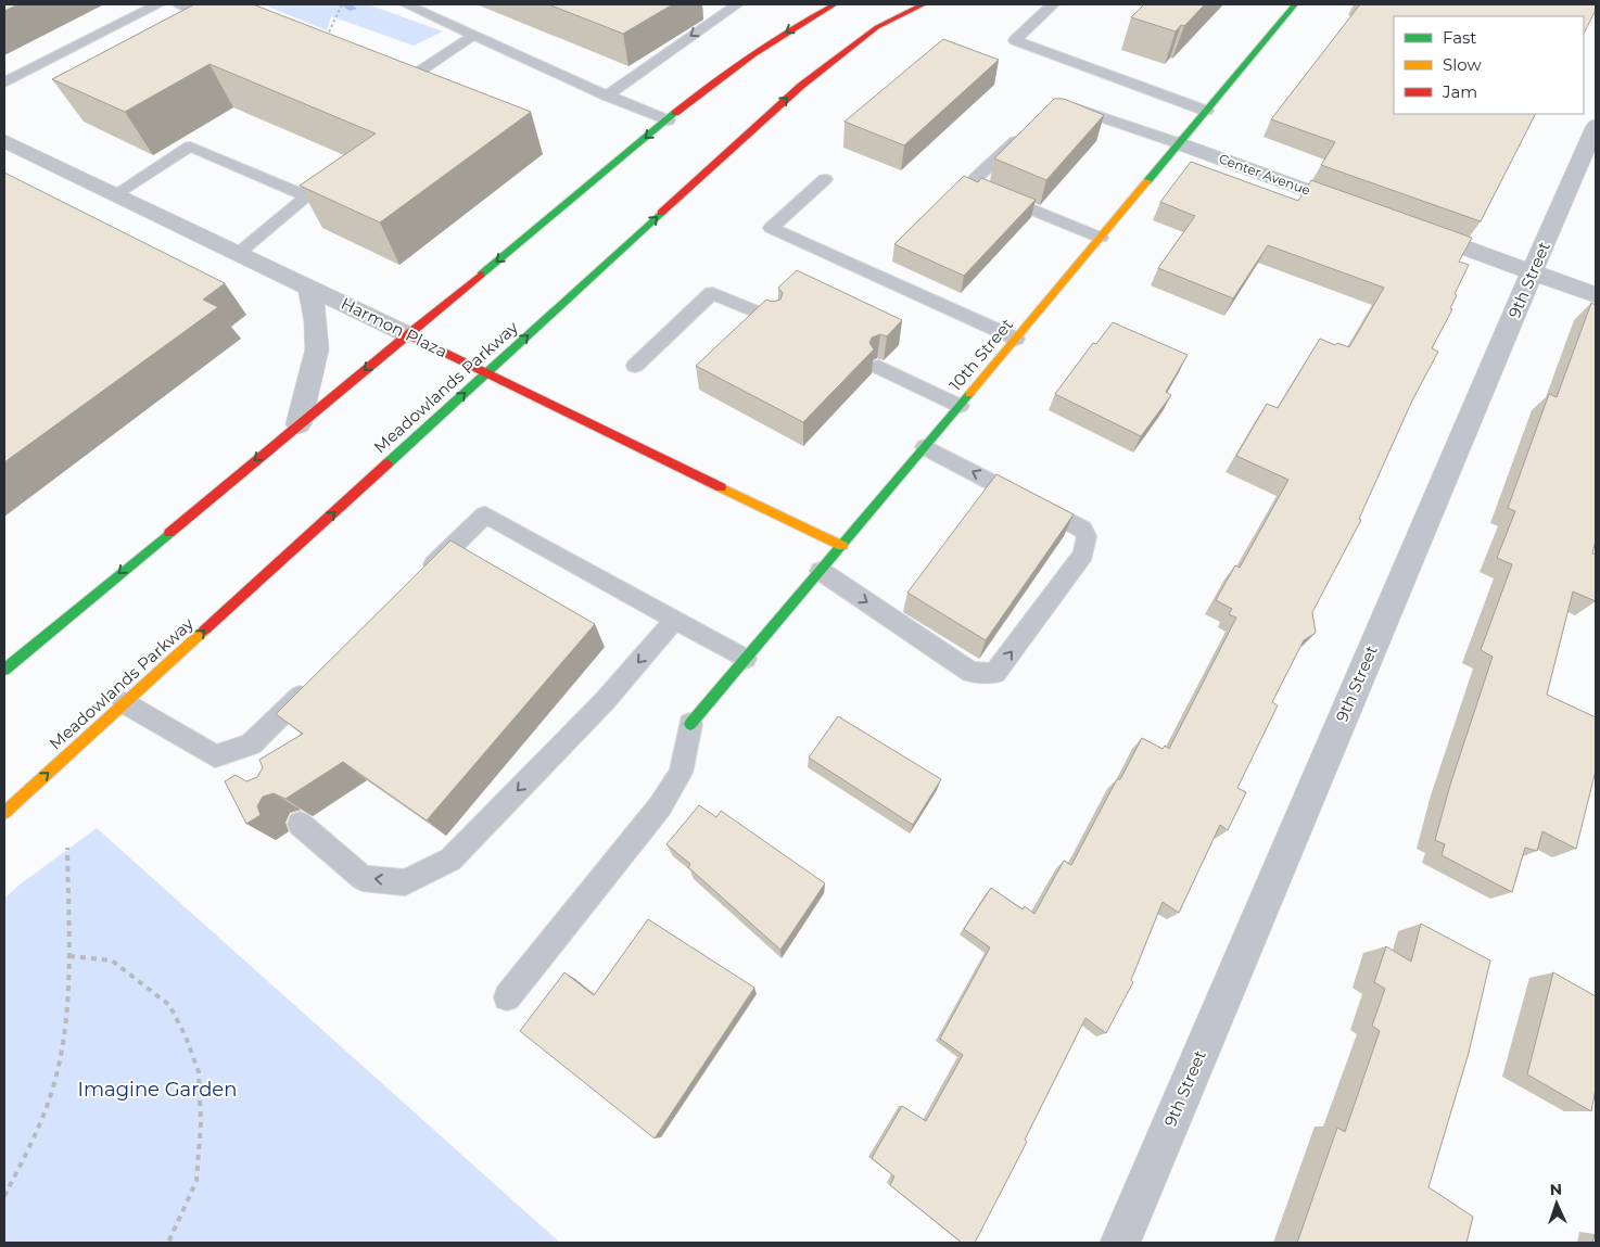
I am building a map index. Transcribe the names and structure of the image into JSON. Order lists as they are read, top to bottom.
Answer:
{
  "streets": {
    "main road": ["Harmon Plaza", "10th Street", "Meadowlands Parkway"],
    "street": ["Center Avenue", "9th Street"]
  },
  "crossings": [
    ["Center Avenue", "10th Street"],
    ["Harmon Plaza", "10th Street"],
    ["Harmon Plaza", "Meadowlands Parkway"]
  ],
  "parks": ["Imagine Garden"],
  "legend": ["Fast", "Slow", "Jam"],
  "north": "top"
}
